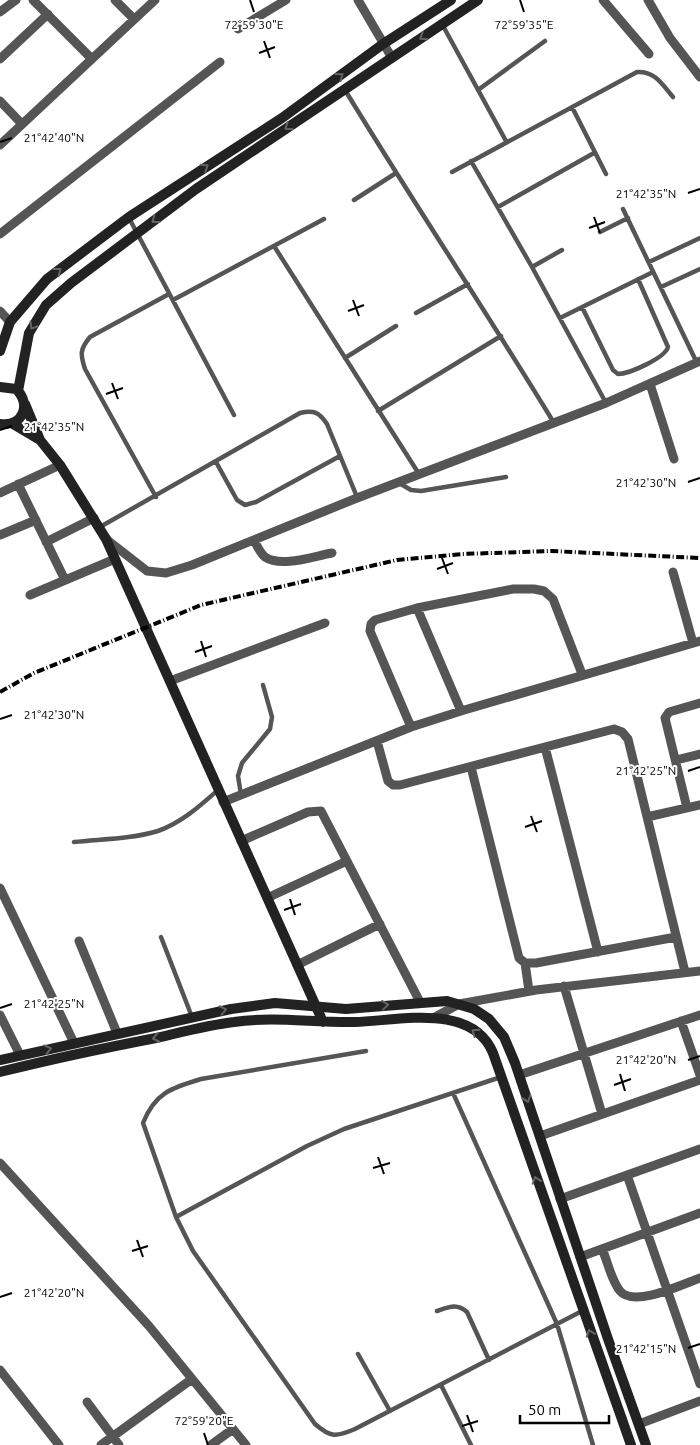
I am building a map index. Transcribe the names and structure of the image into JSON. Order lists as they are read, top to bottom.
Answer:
{
  "scale_bar": "50 m",
  "coordinates": [
    "72°59'30\"E",
    "72°59'35\"E",
    "21°42'40\"N",
    "21°42'35\"N",
    "21°42'30\"N",
    "21°42'25\"N",
    "21°42'20\"N",
    "21°42'15\"N",
    "72°59'20\"E"
  ]
}
